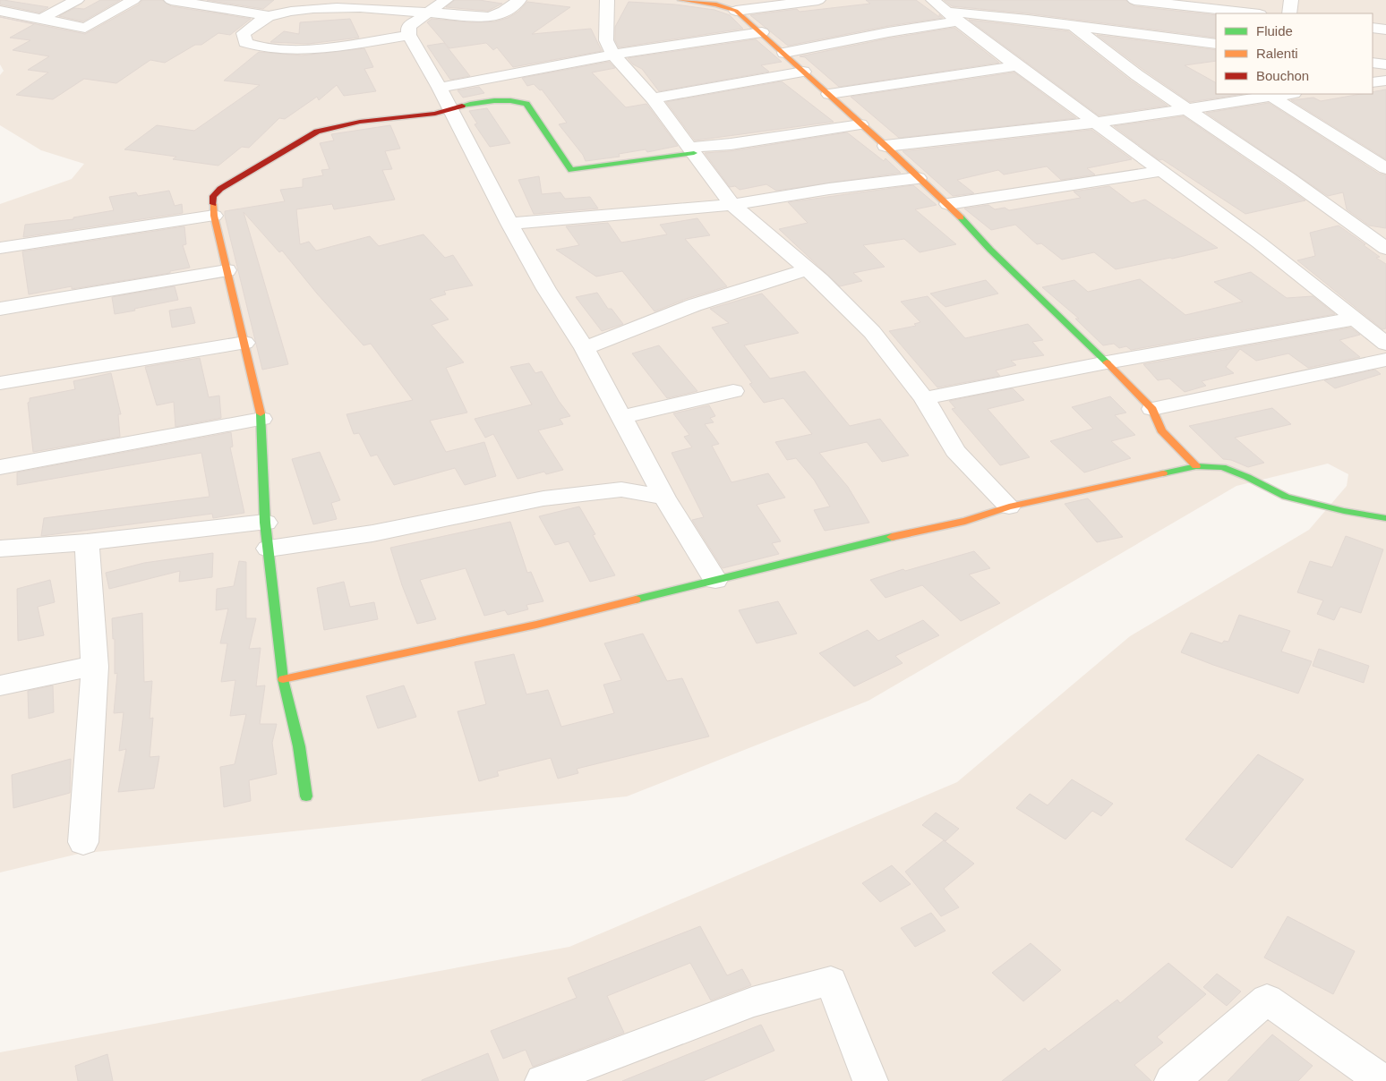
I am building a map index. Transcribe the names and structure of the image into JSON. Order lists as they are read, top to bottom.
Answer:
{
  "legend": ["Fluide", "Ralenti", "Bouchon"]
}
